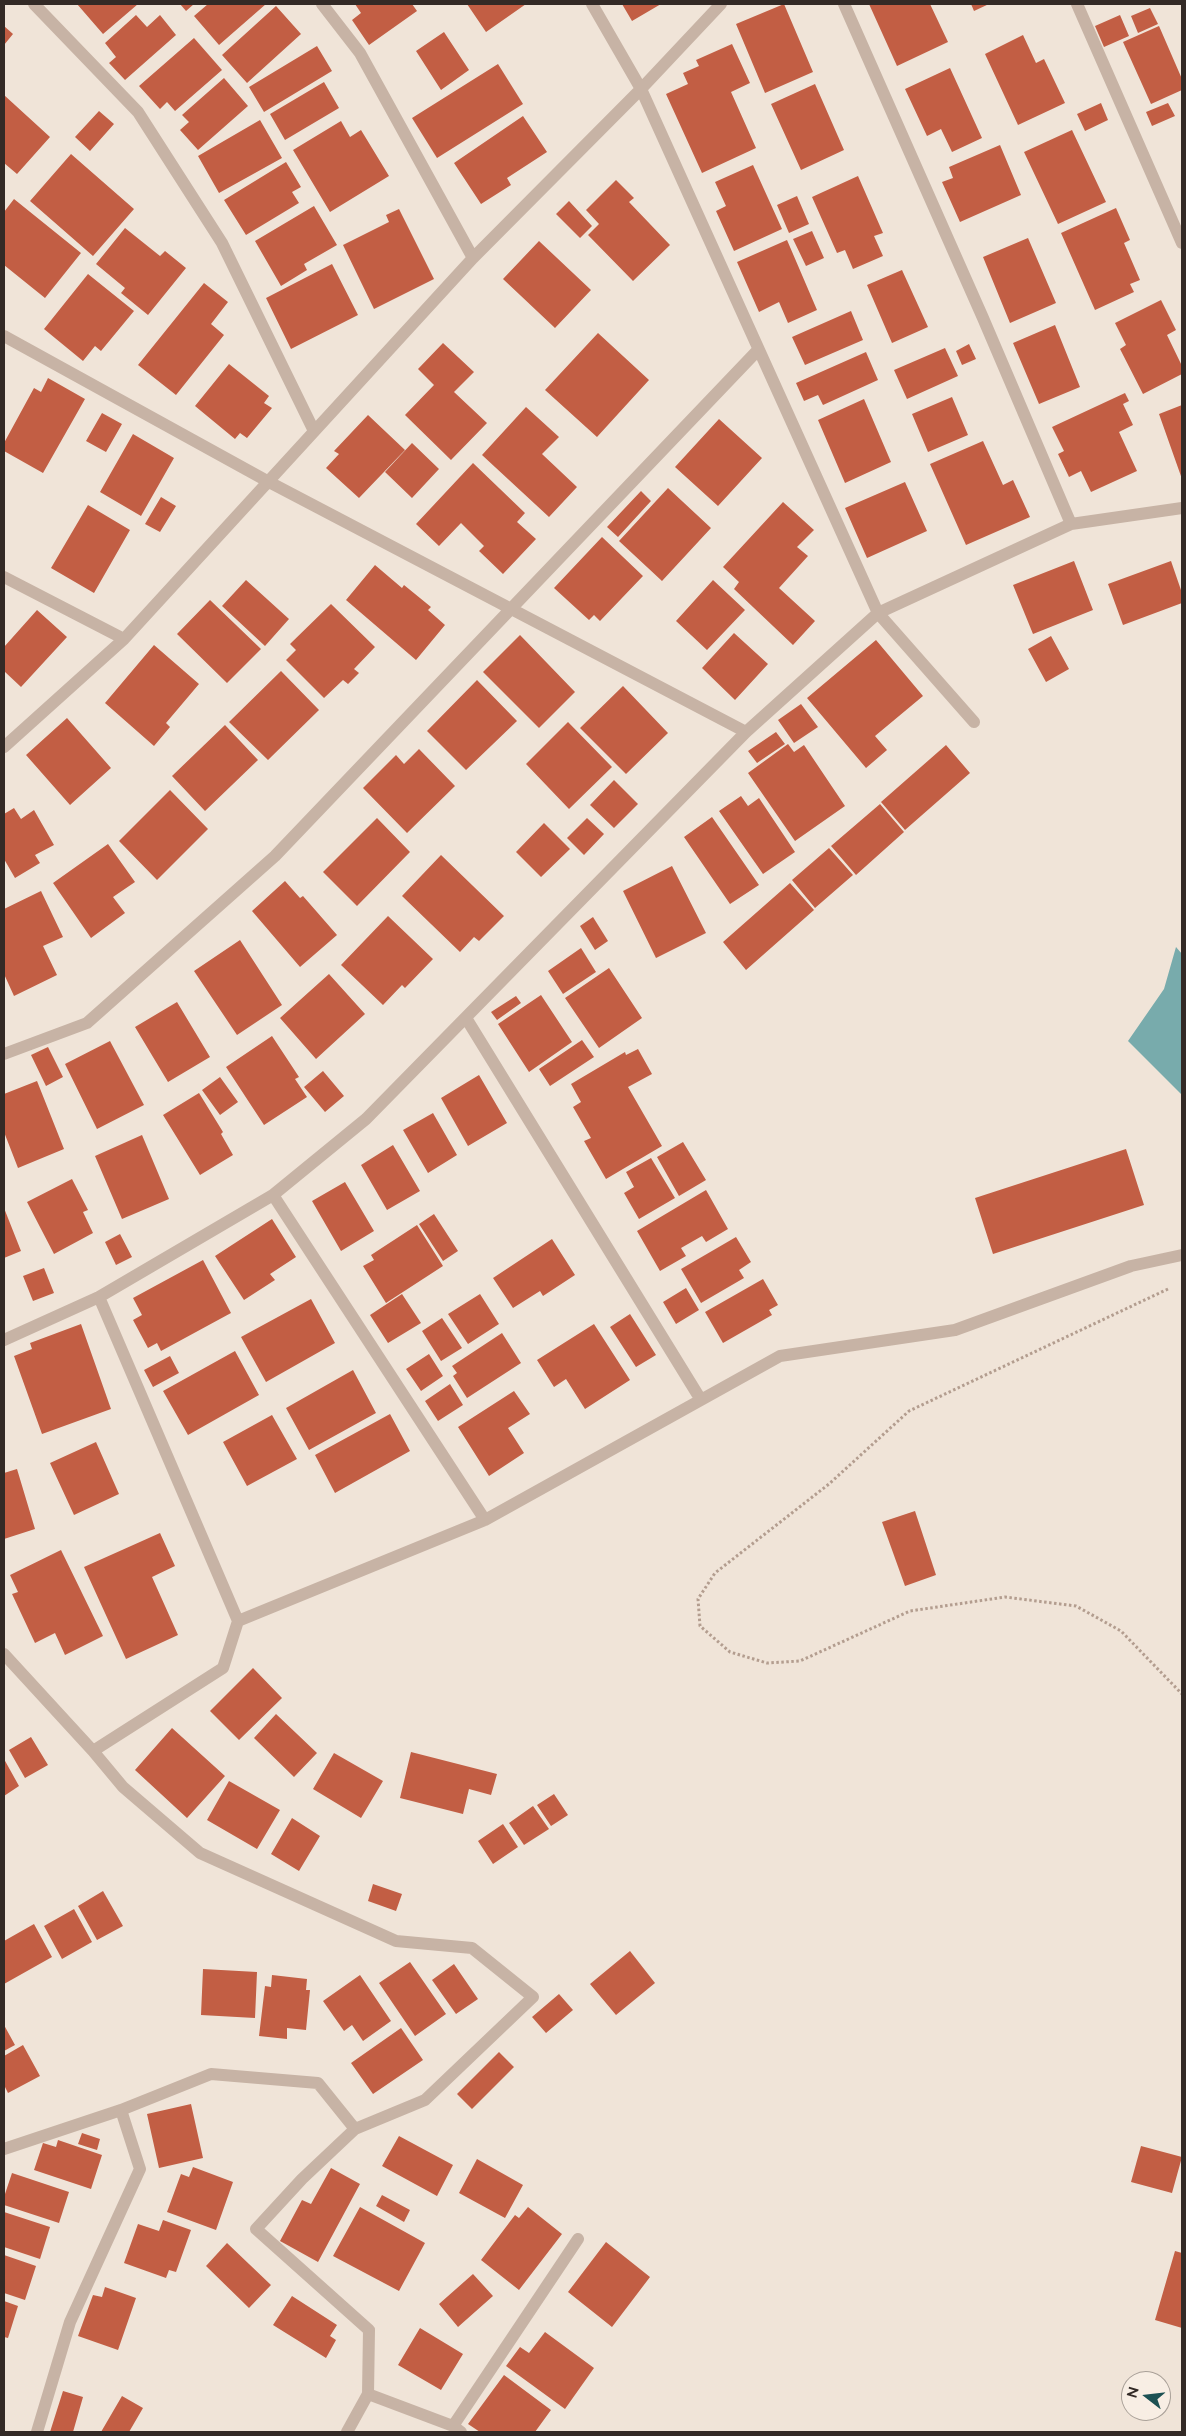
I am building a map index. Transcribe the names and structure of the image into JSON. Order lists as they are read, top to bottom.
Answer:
{
  "north": "left"
}
